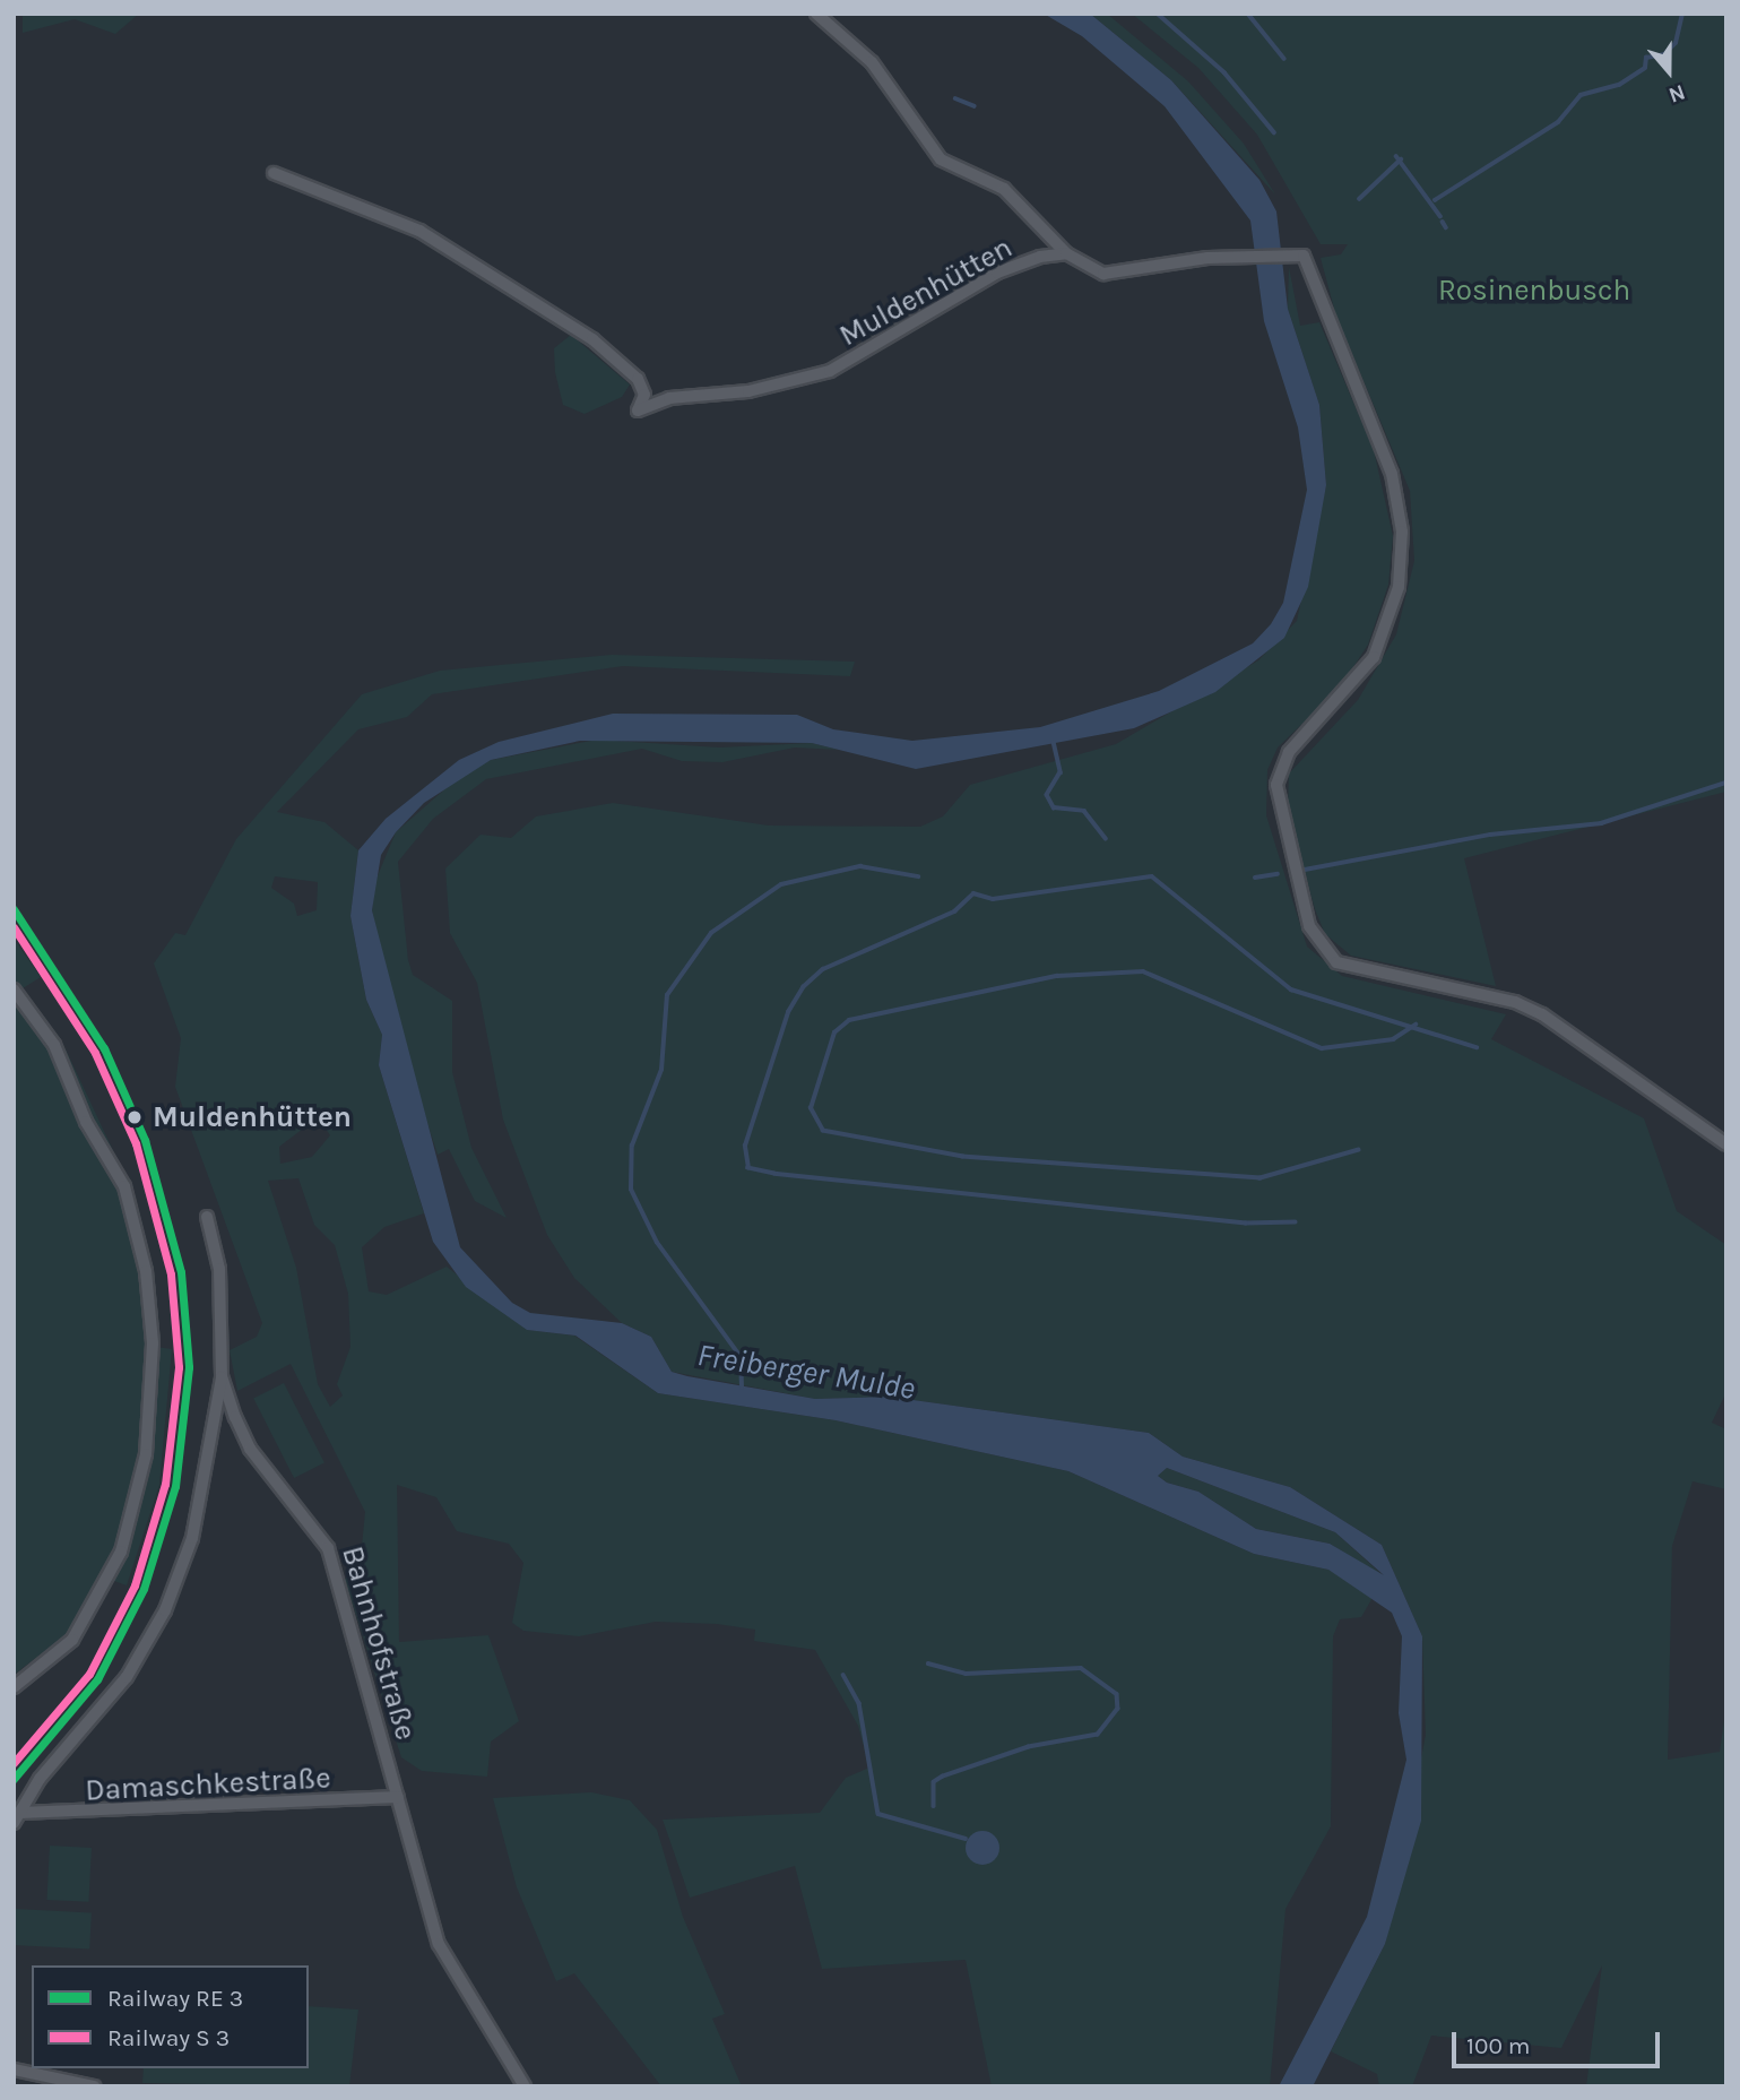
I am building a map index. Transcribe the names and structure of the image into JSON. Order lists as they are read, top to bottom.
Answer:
{
  "streets": {
    "street": ["Muldenhütten", "Bahnhofstraße", "Damaschkestraße"]
  },
  "crossings": [
    ["Bahnhofstraße", "Damaschkestraße"]
  ],
  "water": ["Freiberger Mulde"],
  "parks": ["Rosinenbusch"],
  "places": ["Muldenhütten"],
  "legend": ["Railway RE 3", "Railway S 3"],
  "scale_bar": "100 m",
  "north": "bottom"
}
